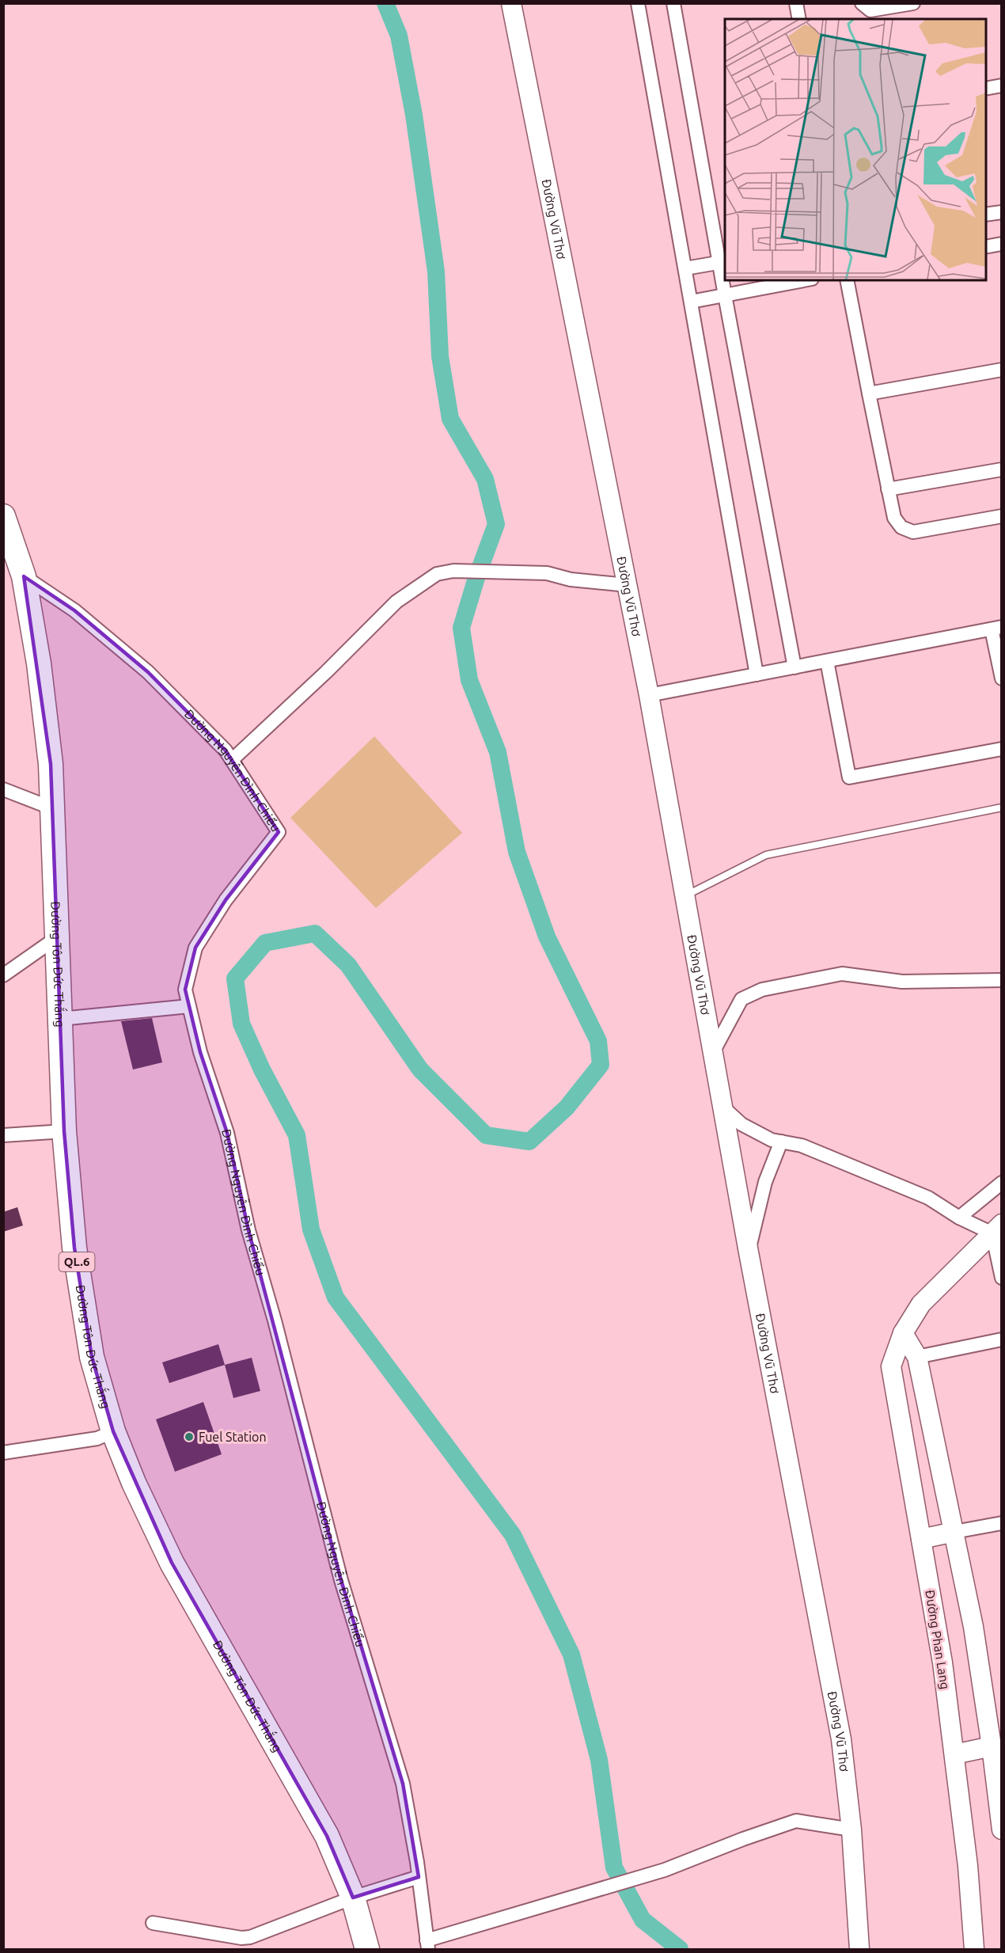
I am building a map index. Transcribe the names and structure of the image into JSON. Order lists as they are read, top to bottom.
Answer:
{
  "streets": {
    "highway": ["Đường Tôn Đức Thắng", "QL.6"],
    "main road": ["Đường Vũ Thơ", "Đường Phan Lang"],
    "street": ["Đường Nguyễn Đình Chiểu"]
  },
  "crossings": [
    ["Đường Nguyễn Đình Chiểu", "Đường Tôn Đức Thắng"]
  ],
  "places": ["Fuel Station"]
}
